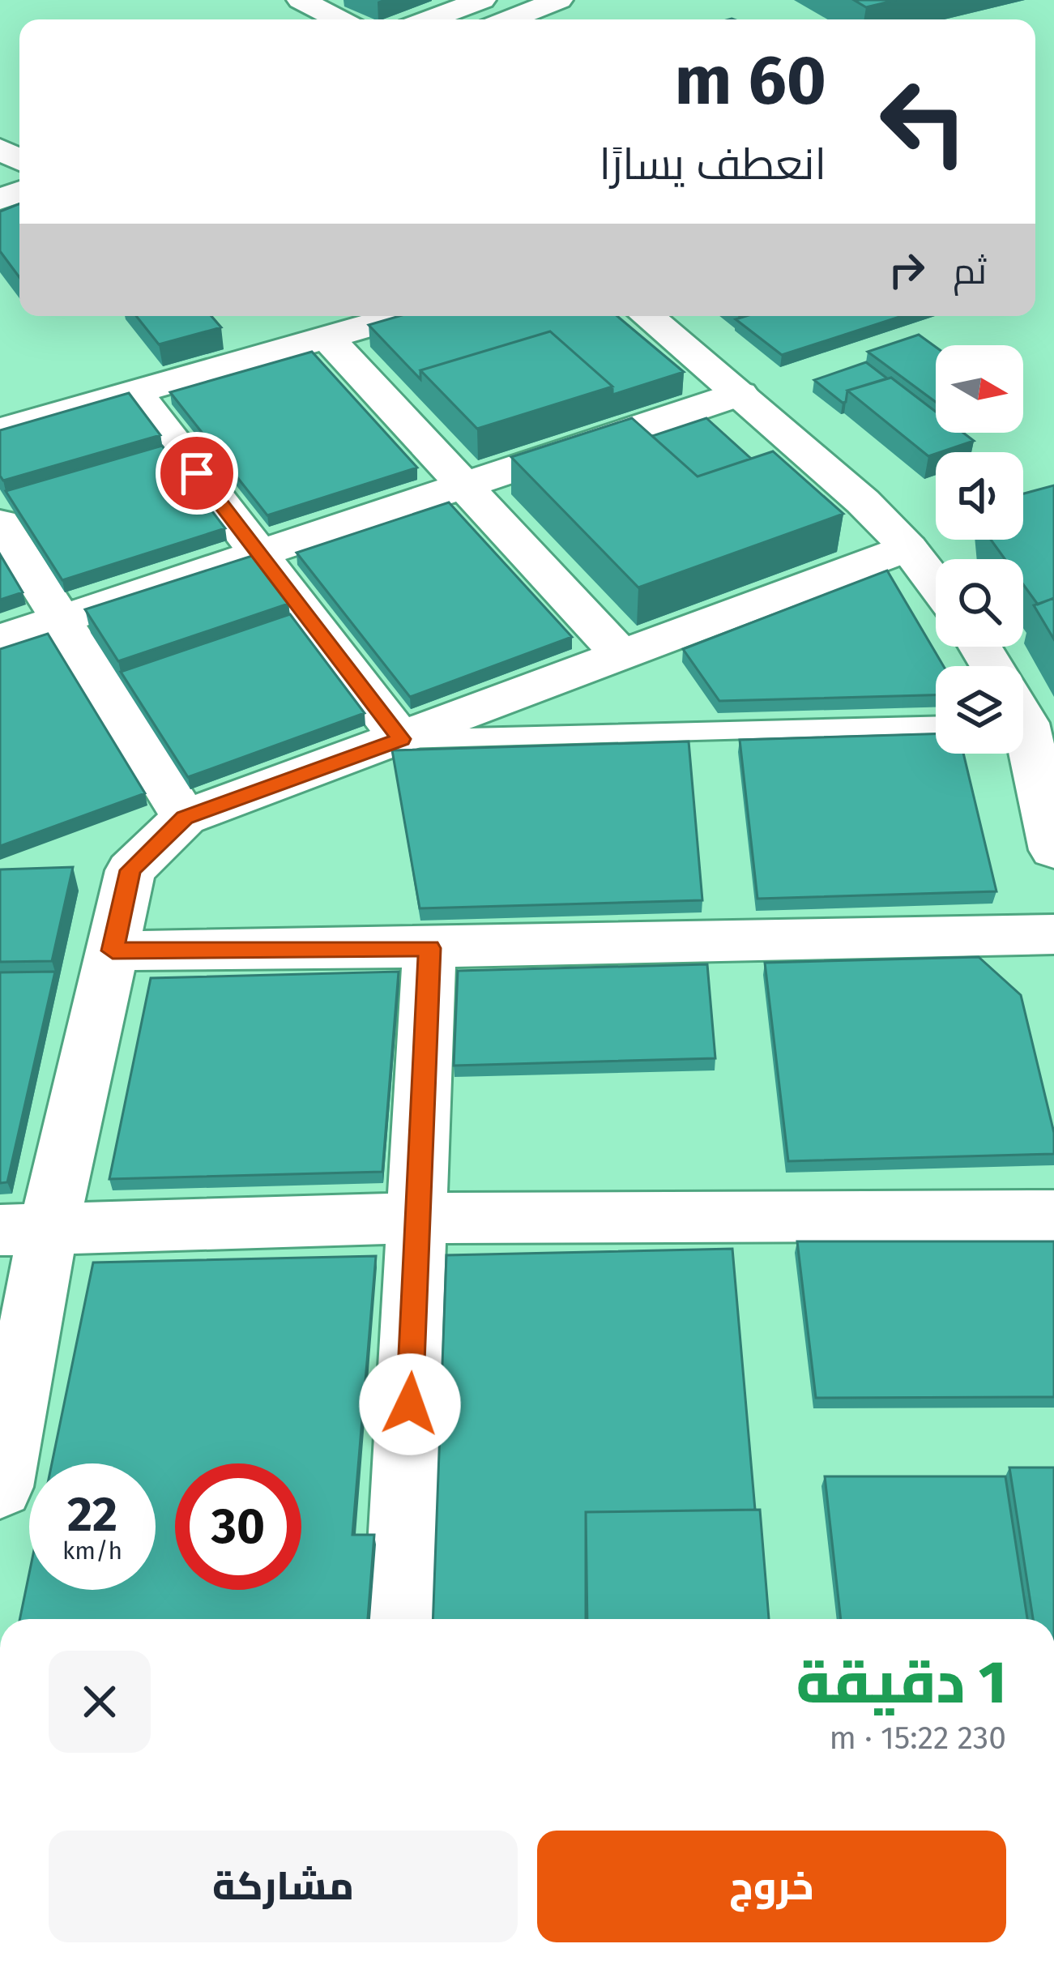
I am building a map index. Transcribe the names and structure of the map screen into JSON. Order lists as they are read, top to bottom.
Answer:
{
  "north": "right",
  "page": {
    "turn": ["60 m", "انعطف يسارًا"],
    "then": "ثم",
    "speed": "22 km/h",
    "limit": "30",
    "heading": ["1 دقيقة", "230 m · 15:22"],
    "buttons": ["خروج", "مشاركة"]
  }
}
